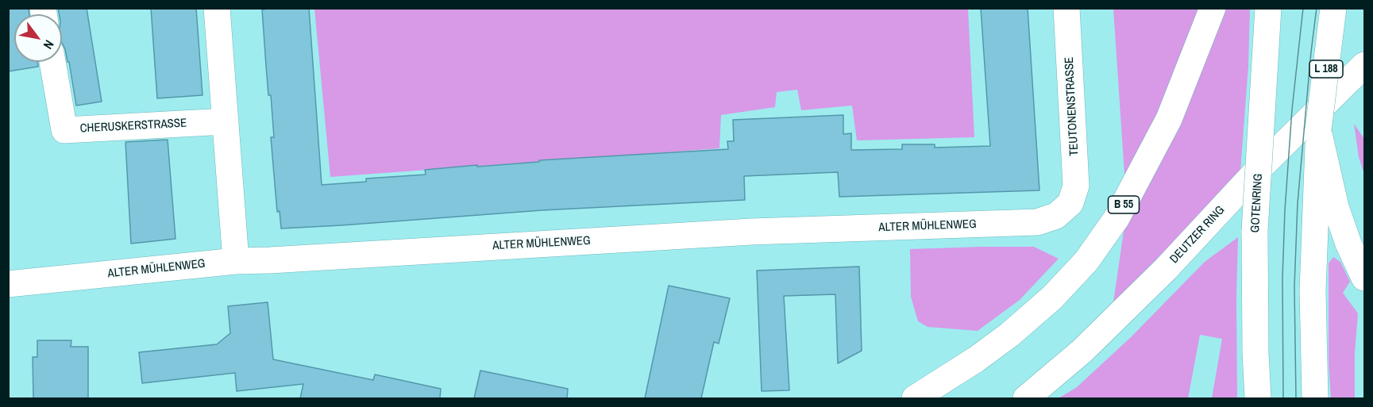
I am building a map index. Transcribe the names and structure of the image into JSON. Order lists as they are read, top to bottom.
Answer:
{
  "streets": {
    "main road": [
      "L 188",
      "TEUTONENSTRASSE",
      "CHERUSKERSTRASSE",
      "GOTENRING",
      "B 55",
      "ALTER MÜHLENWEG",
      "DEUTZER RING"
    ]
  },
  "crossings": [
    ["TEUTONENSTRASSE", "ALTER MÜHLENWEG"]
  ],
  "north": "bottom right"
}
